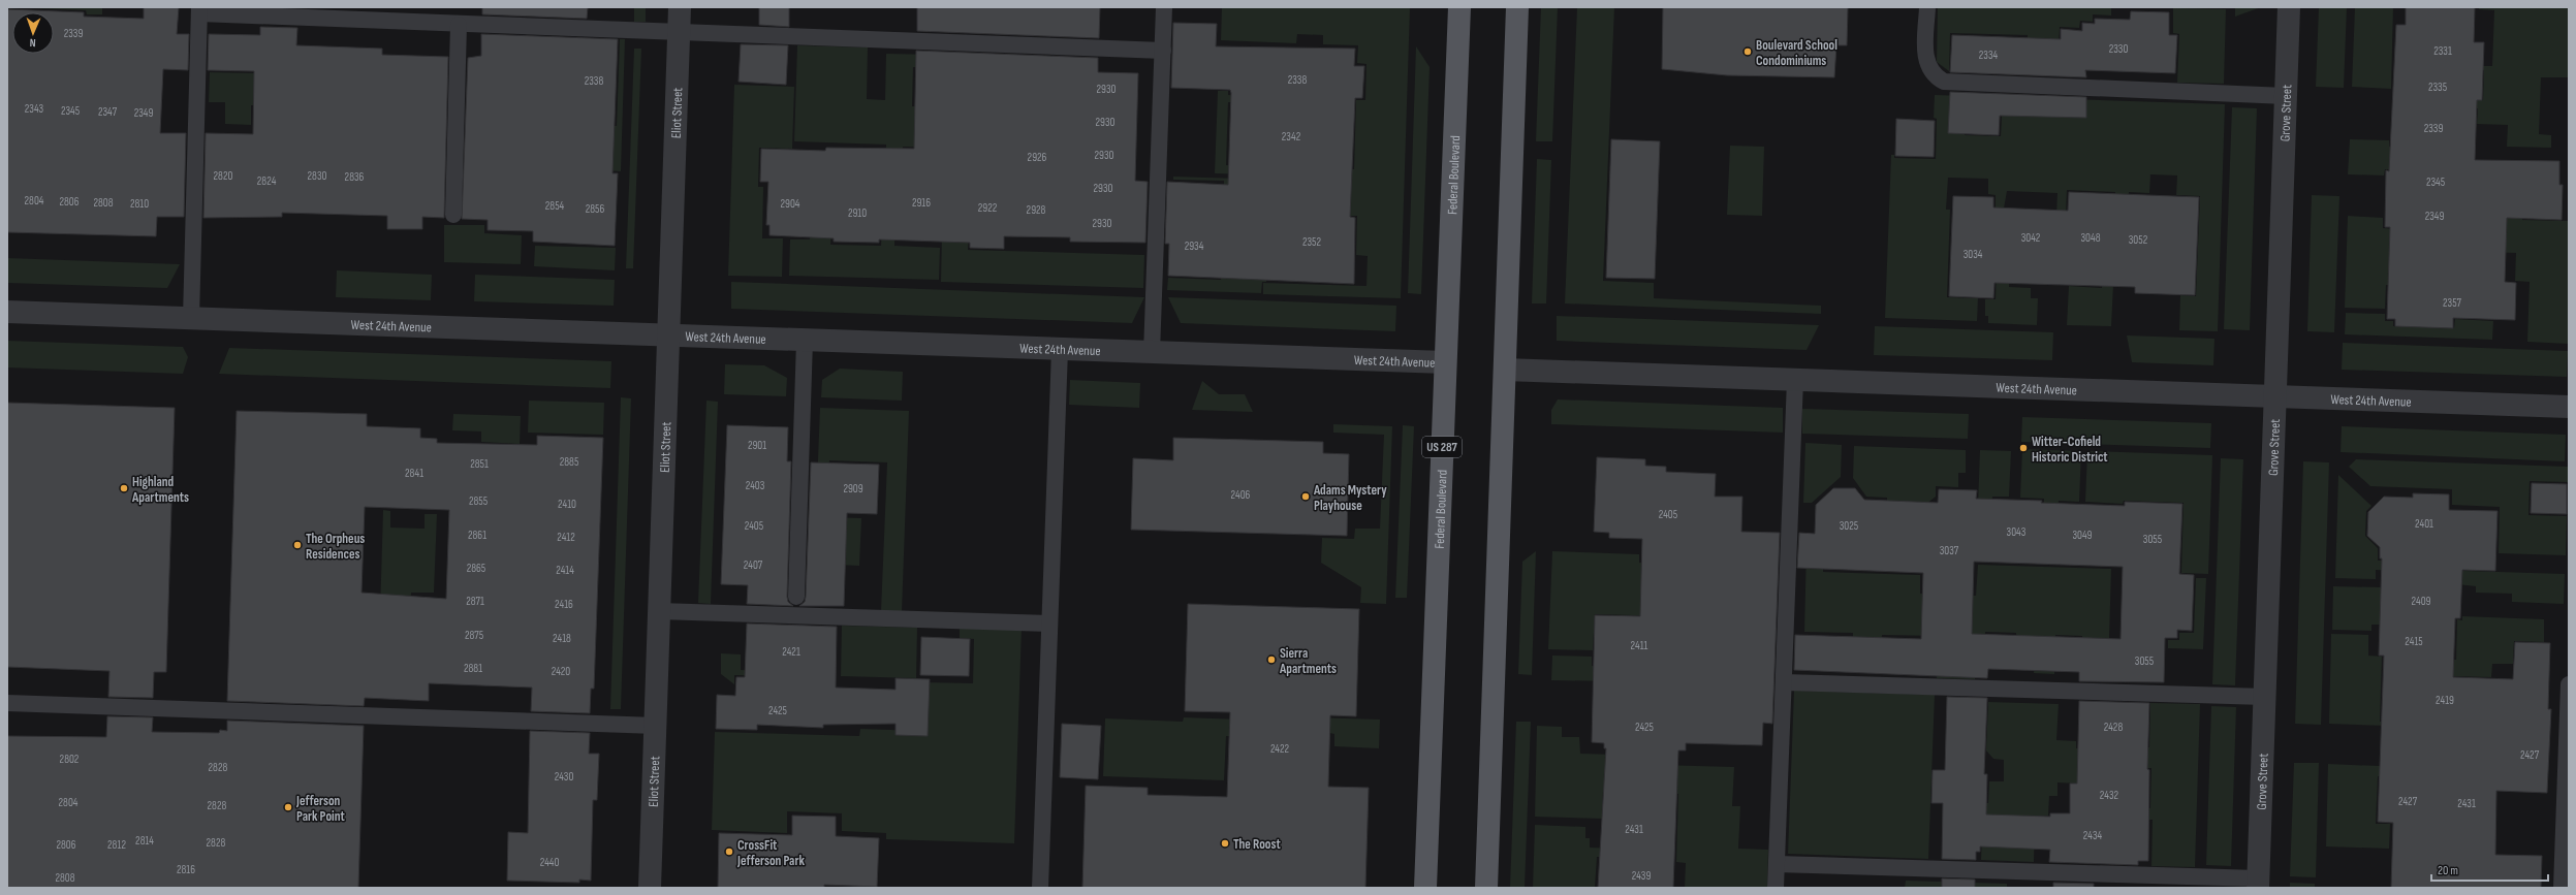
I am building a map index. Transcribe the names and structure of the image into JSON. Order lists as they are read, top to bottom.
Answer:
{
  "streets": {
    "main road": ["Federal Boulevard", "US 287"],
    "street": ["Eliot Street", "Grove Street", "West 24th Avenue"]
  },
  "crossings": [
    ["Eliot Street", "West 24th Avenue"],
    ["Grove Street", "West 24th Avenue"],
    ["Federal Boulevard", "West 24th Avenue"]
  ],
  "places": [
    "Boulevard School Condominiums",
    "Witter-Cofield Historic District",
    "Highland Apartments",
    "Adams Mystery Playhouse",
    "The Orpheus Residences",
    "Sierra Apartments",
    "Jefferson Park Point",
    "The Roost",
    "CrossFit Jefferson Park"
  ],
  "house_numbers": [
    "2339",
    "2330",
    "2331",
    "2334",
    "2338",
    "2338",
    "2335",
    "2930",
    "2343",
    "2345",
    "2347",
    "2349",
    "2930",
    "2339",
    "2342",
    "2930",
    "2926",
    "2820",
    "2830",
    "2836",
    "2824",
    "2345",
    "2930",
    "2804",
    "2806",
    "2808",
    "2916",
    "2810",
    "2904",
    "2854",
    "2922",
    "2856",
    "2928",
    "2910",
    "2349",
    "2930",
    "3042",
    "3048",
    "3052",
    "2352",
    "2934",
    "3034",
    "2357",
    "2901",
    "2885",
    "2851",
    "2841",
    "2403",
    "2909",
    "2406",
    "2855",
    "2410",
    "2405",
    "2401",
    "2405",
    "3025",
    "3043",
    "2861",
    "3049",
    "2412",
    "3055",
    "3037",
    "2407",
    "2865",
    "2414",
    "2871",
    "2409",
    "2416",
    "2875",
    "2418",
    "2415",
    "2411",
    "2421",
    "3055",
    "2881",
    "2420",
    "2419",
    "2425",
    "2425",
    "2428",
    "2422",
    "2427",
    "2802",
    "2828",
    "2430",
    "2432",
    "2427",
    "2804",
    "2431",
    "2828",
    "2431",
    "2434",
    "2814",
    "2828",
    "2806",
    "2812",
    "2440",
    "2816",
    "2439",
    "2808"
  ],
  "scale_bar": "20 m",
  "north": "bottom"
}
